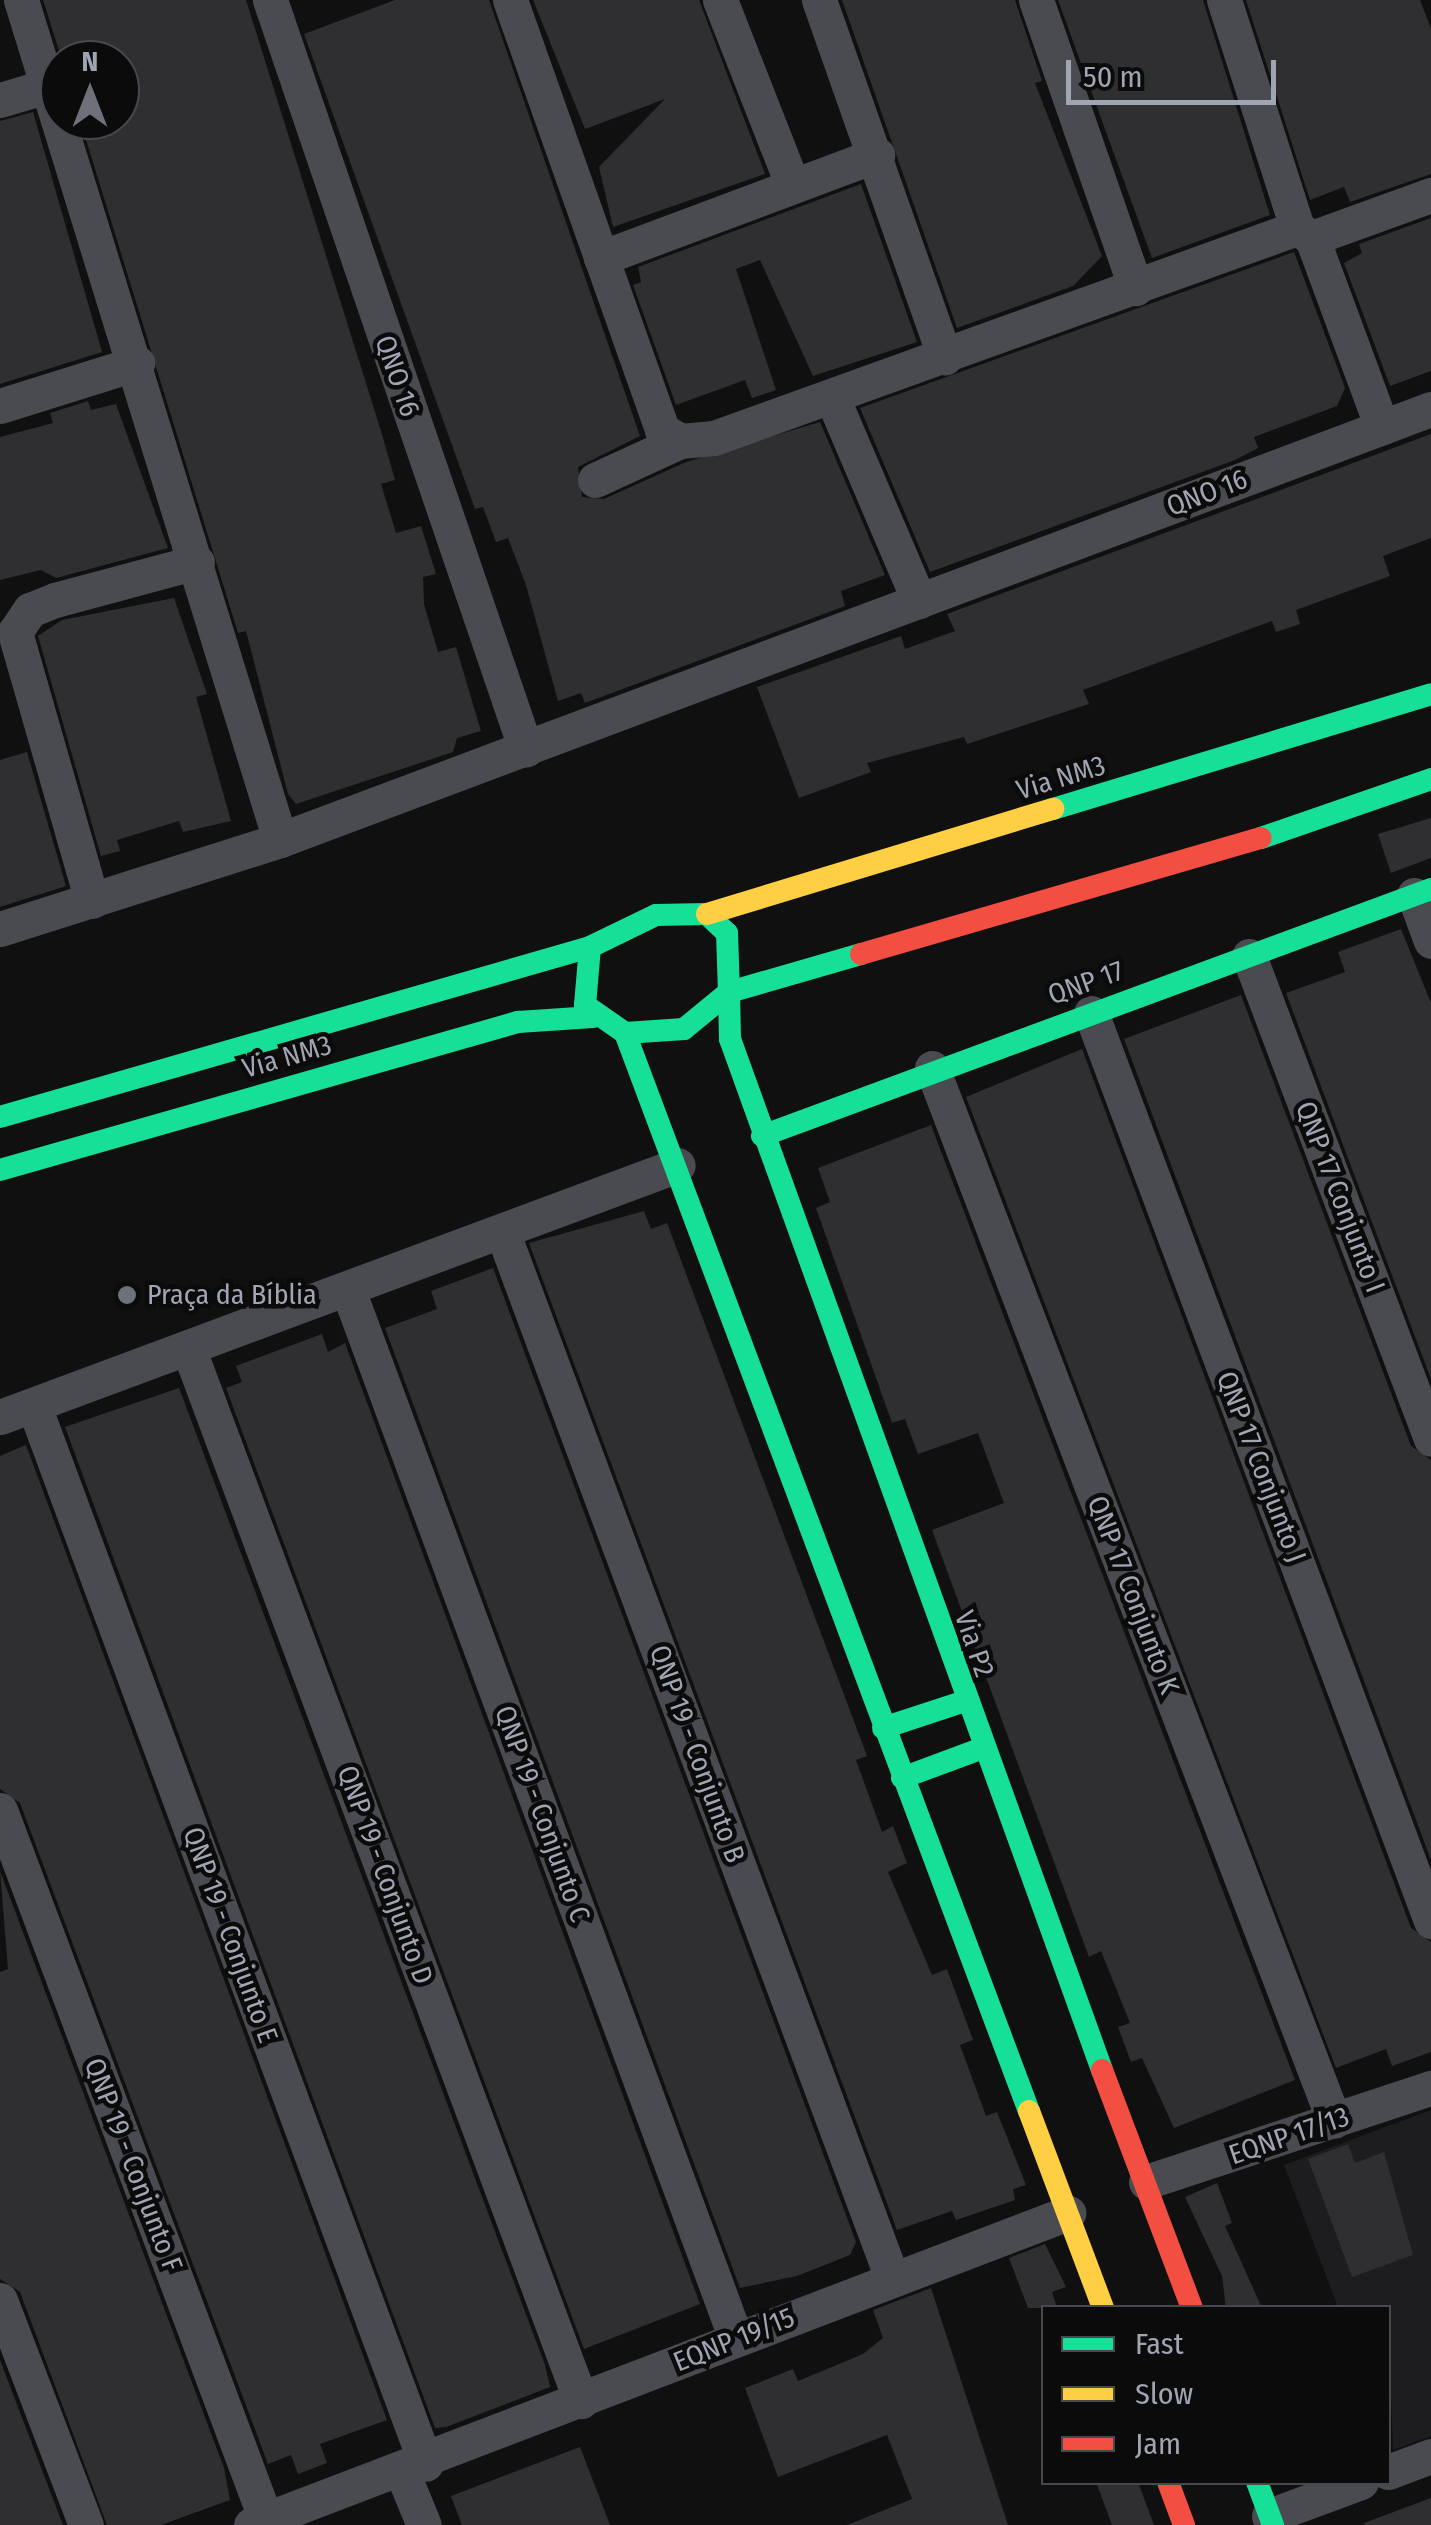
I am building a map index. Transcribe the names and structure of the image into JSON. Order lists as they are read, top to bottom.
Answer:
{
  "streets": {
    "main road": ["Via NM3", "QNP 17", "Via P2"],
    "street": [
      "QNO 16",
      "QNP 17 Conjunto I",
      "QNP 17 Conjunto J",
      "QNP 17 Conjunto K",
      "QNP 19 - Conjunto B",
      "QNP 19 - Conjunto C",
      "QNP 19 - Conjunto D",
      "QNP 19 - Conjunto E",
      "EQNP 17/13",
      "QNP 19 - Conjunto F",
      "EQNP 19/15"
    ]
  },
  "crossings": [
    ["Via NM3", "Via P2"],
    ["QNP 17", "QNP 17 Conjunto I"],
    ["QNP 17", "QNP 17 Conjunto J"],
    ["QNP 17", "QNP 17 Conjunto K"],
    ["QNP 17", "Via P2"],
    ["QNP 17 Conjunto K", "EQNP 17/13"],
    ["Via P2", "EQNP 17/13"],
    ["QNP 19 - Conjunto B", "EQNP 19/15"],
    ["QNP 19 - Conjunto C", "EQNP 19/15"],
    ["QNP 19 - Conjunto D", "EQNP 19/15"],
    ["QNP 19 - Conjunto E", "EQNP 19/15"],
    ["QNP 19 - Conjunto F", "EQNP 19/15"]
  ],
  "places": ["Praça da Bíblia"],
  "legend": ["Fast", "Slow", "Jam"],
  "scale_bar": "50 m",
  "north": "top"
}
